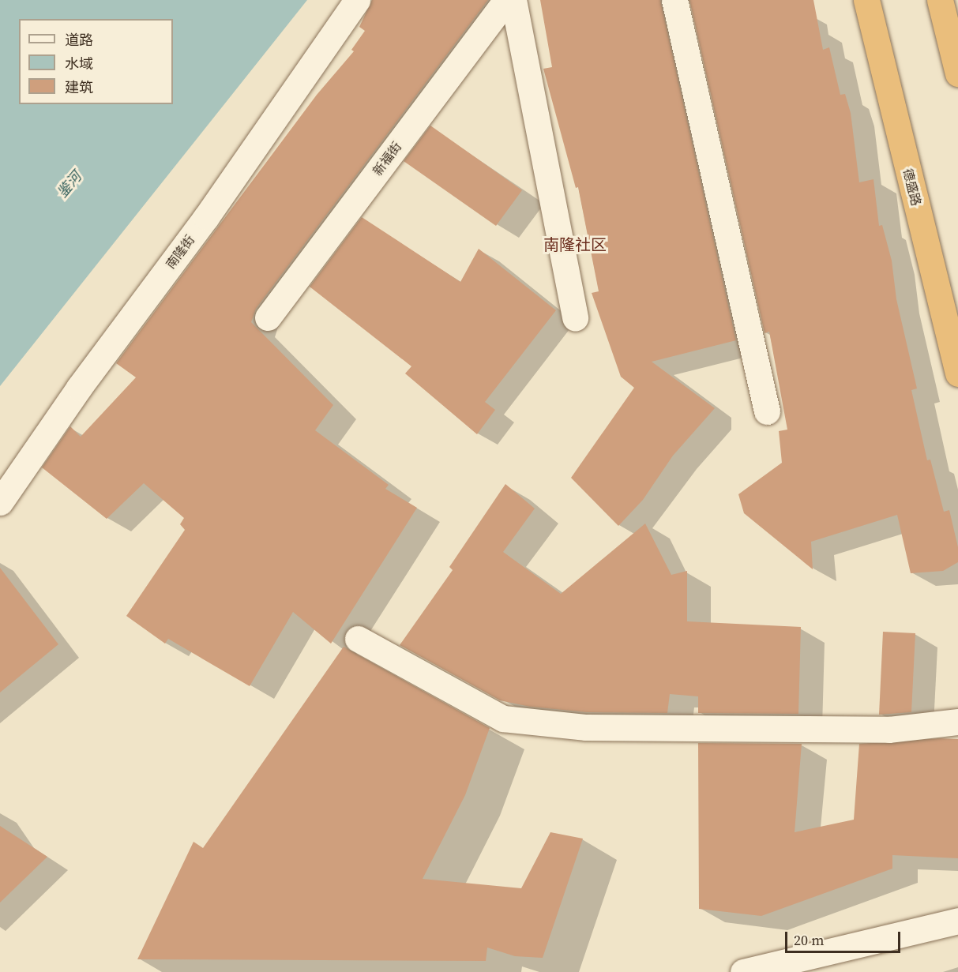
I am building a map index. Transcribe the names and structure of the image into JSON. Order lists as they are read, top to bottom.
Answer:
{
  "streets": {
    "highway": ["德盛路"],
    "street": ["新福街", "南隆街"]
  },
  "districts": ["南隆社区"],
  "water": ["鉴河"],
  "legend": ["道路", "水域", "建筑"],
  "scale_bar": "20 m"
}
